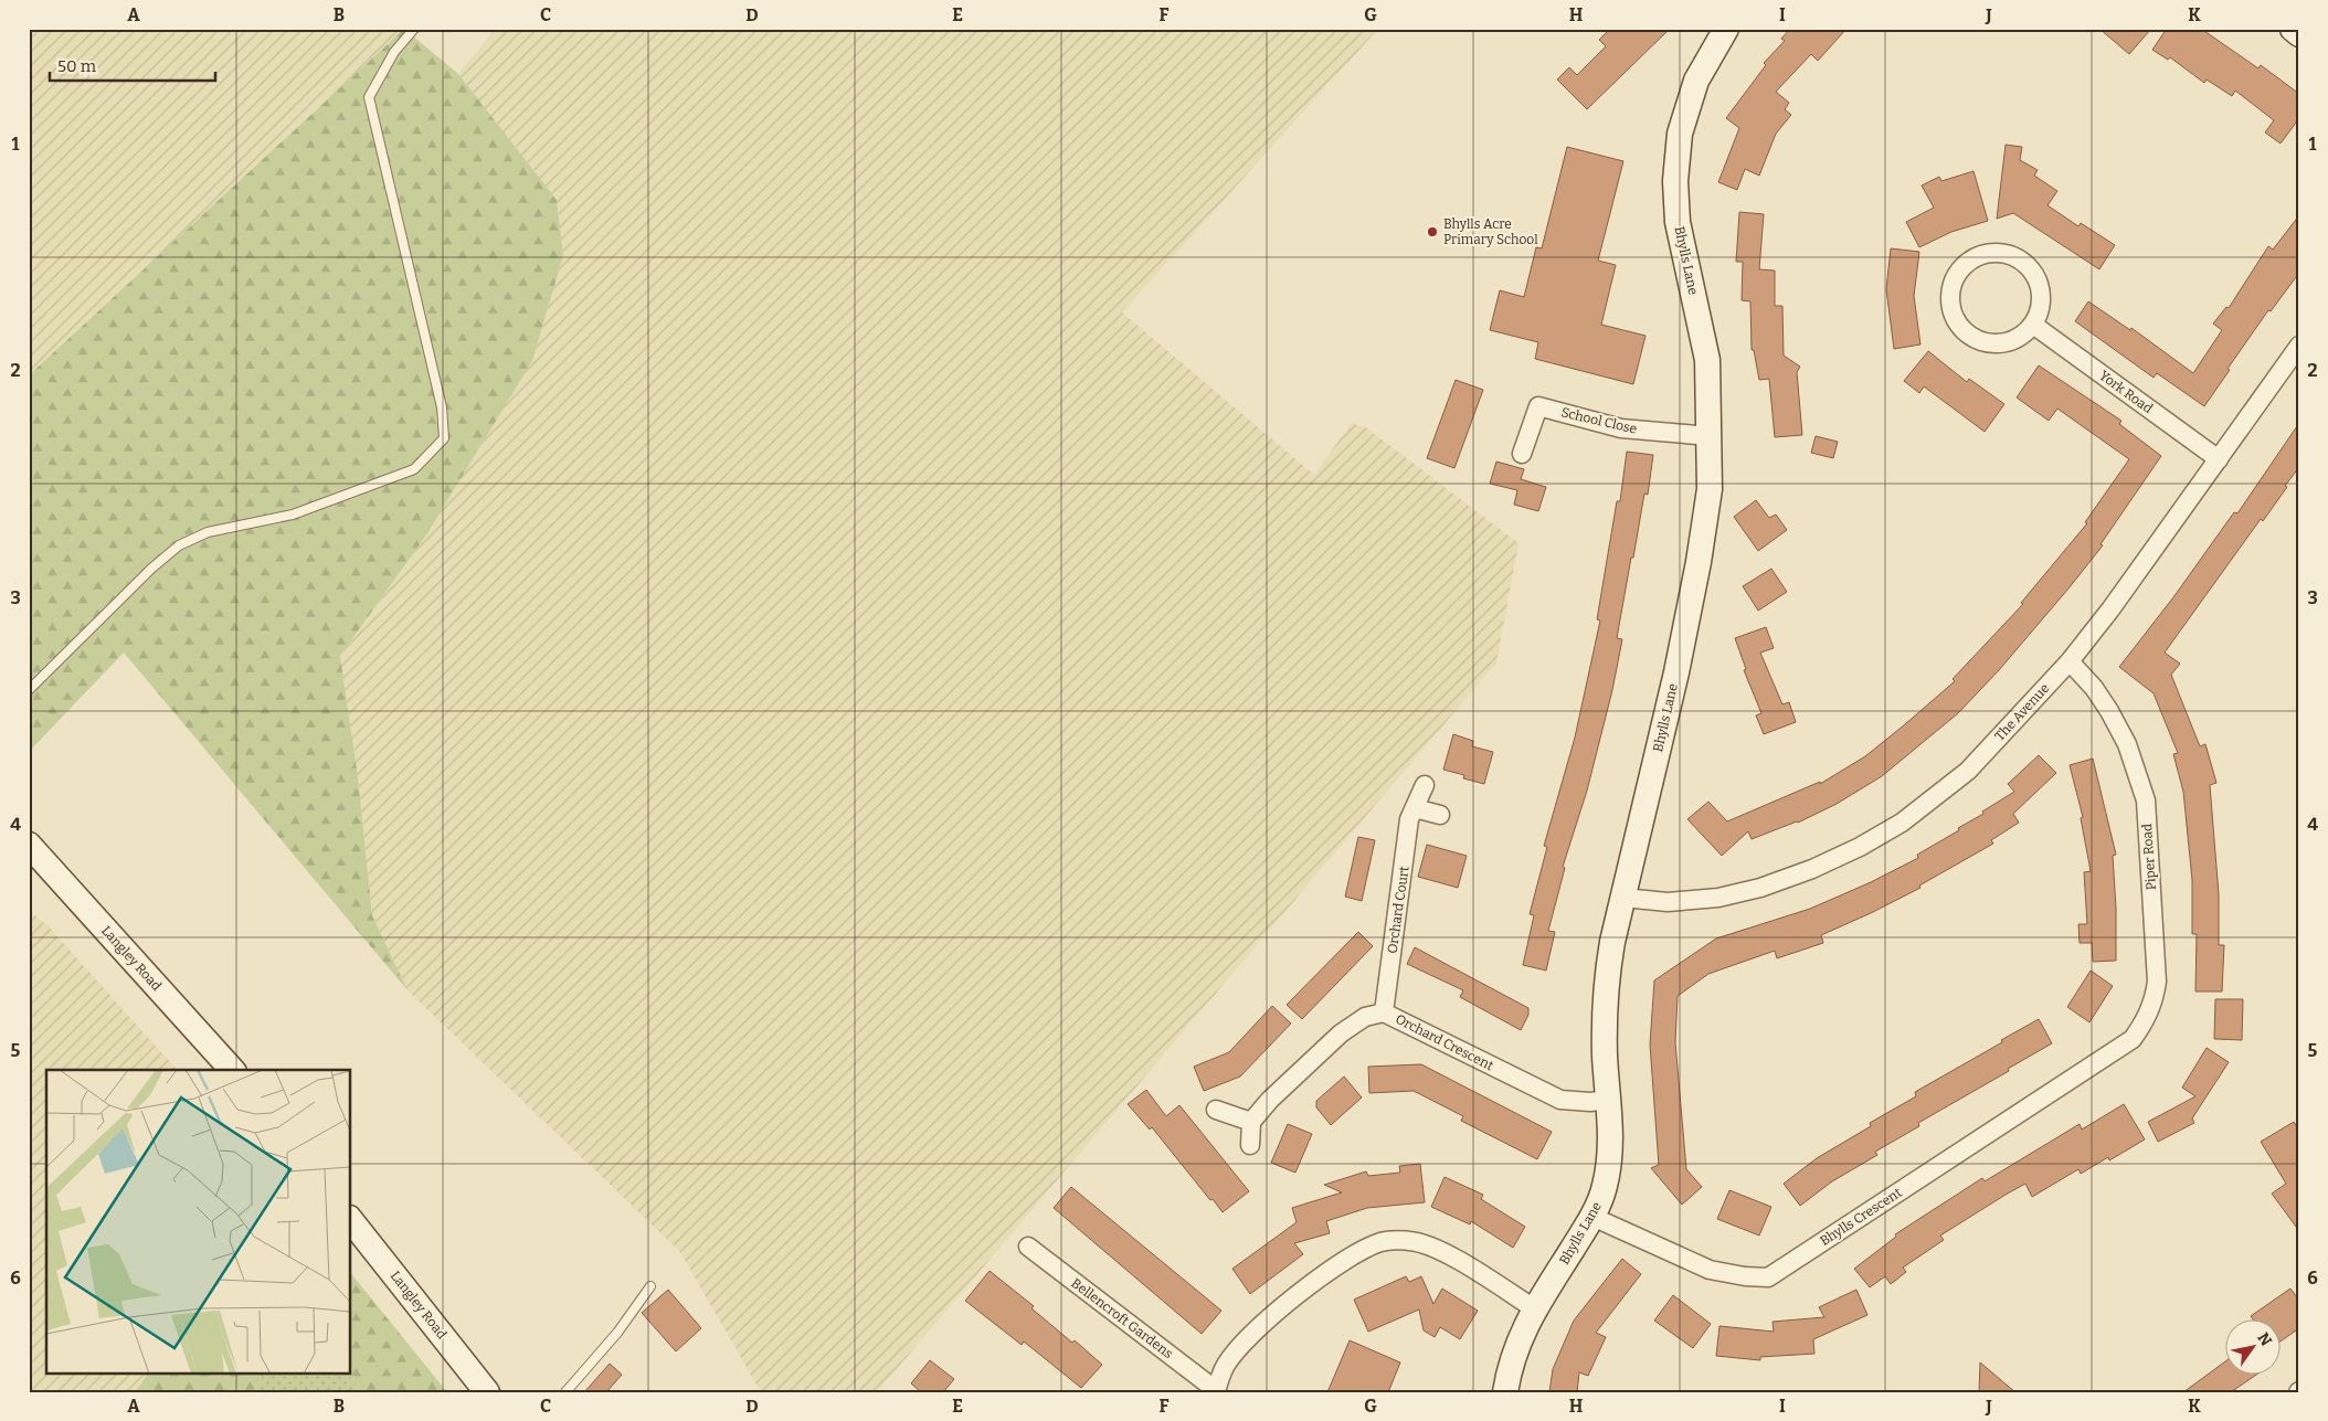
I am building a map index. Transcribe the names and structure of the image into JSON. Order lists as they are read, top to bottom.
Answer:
{
  "streets": {
    "street": [
      "Bhylls Lane",
      "York Road",
      "School Close",
      "The Avenue",
      "Piper Road",
      "Orchard Court",
      "Langley Road",
      "Orchard Crescent",
      "Bhylls Crescent",
      "Bellencroft Gardens"
    ]
  },
  "crossings": [
    ["Bhylls Lane", "School Close"],
    ["Bhylls Lane", "The Avenue"],
    ["Bhylls Lane", "Orchard Crescent"],
    ["Bhylls Lane", "Bhylls Crescent"],
    ["Bhylls Lane", "Bellencroft Gardens"],
    ["York Road", "The Avenue"],
    ["The Avenue", "Piper Road"],
    ["Piper Road", "Bhylls Crescent"],
    ["Orchard Court", "Orchard Crescent"]
  ],
  "places": ["Bhylls Acre Primary School"],
  "scale_bar": "50 m",
  "north": "top right",
  "grid": {
    "columns": [
      "A",
      "B",
      "C",
      "D",
      "E",
      "F",
      "G",
      "H",
      "I",
      "J",
      "K"
    ],
    "rows": [
      "1",
      "2",
      "3",
      "4",
      "5",
      "6"
    ]
  }
}
